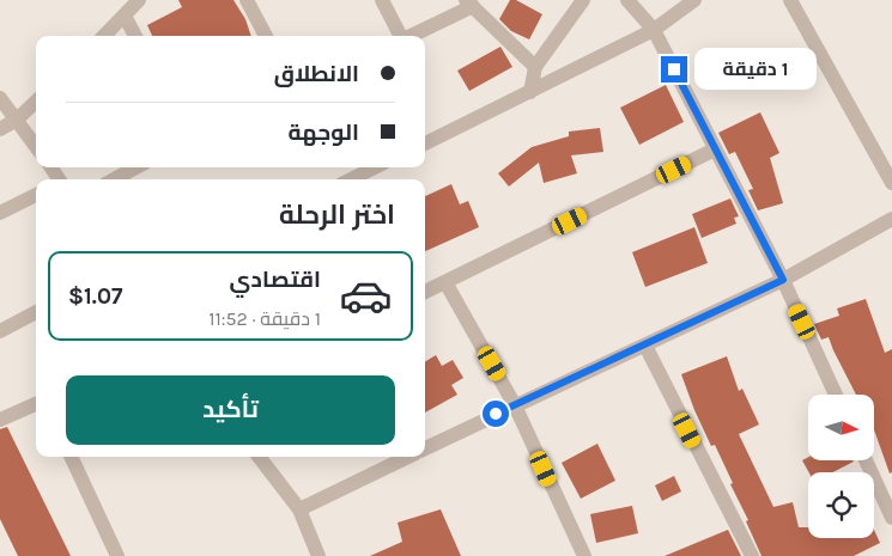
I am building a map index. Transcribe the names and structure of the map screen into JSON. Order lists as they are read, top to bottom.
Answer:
{
  "north": "right",
  "page": {
    "banner": ["الانطلاق", "الوجهة"],
    "bubble": "1 دقيقة",
    "heading": "اختر الرحلة",
    "list": [
      {
        "name": "اقتصادي",
        "note": "1 دقيقة · 11:52",
        "value": "$1.07"
      }
    ],
    "buttons": "تأكيد"
  }
}
